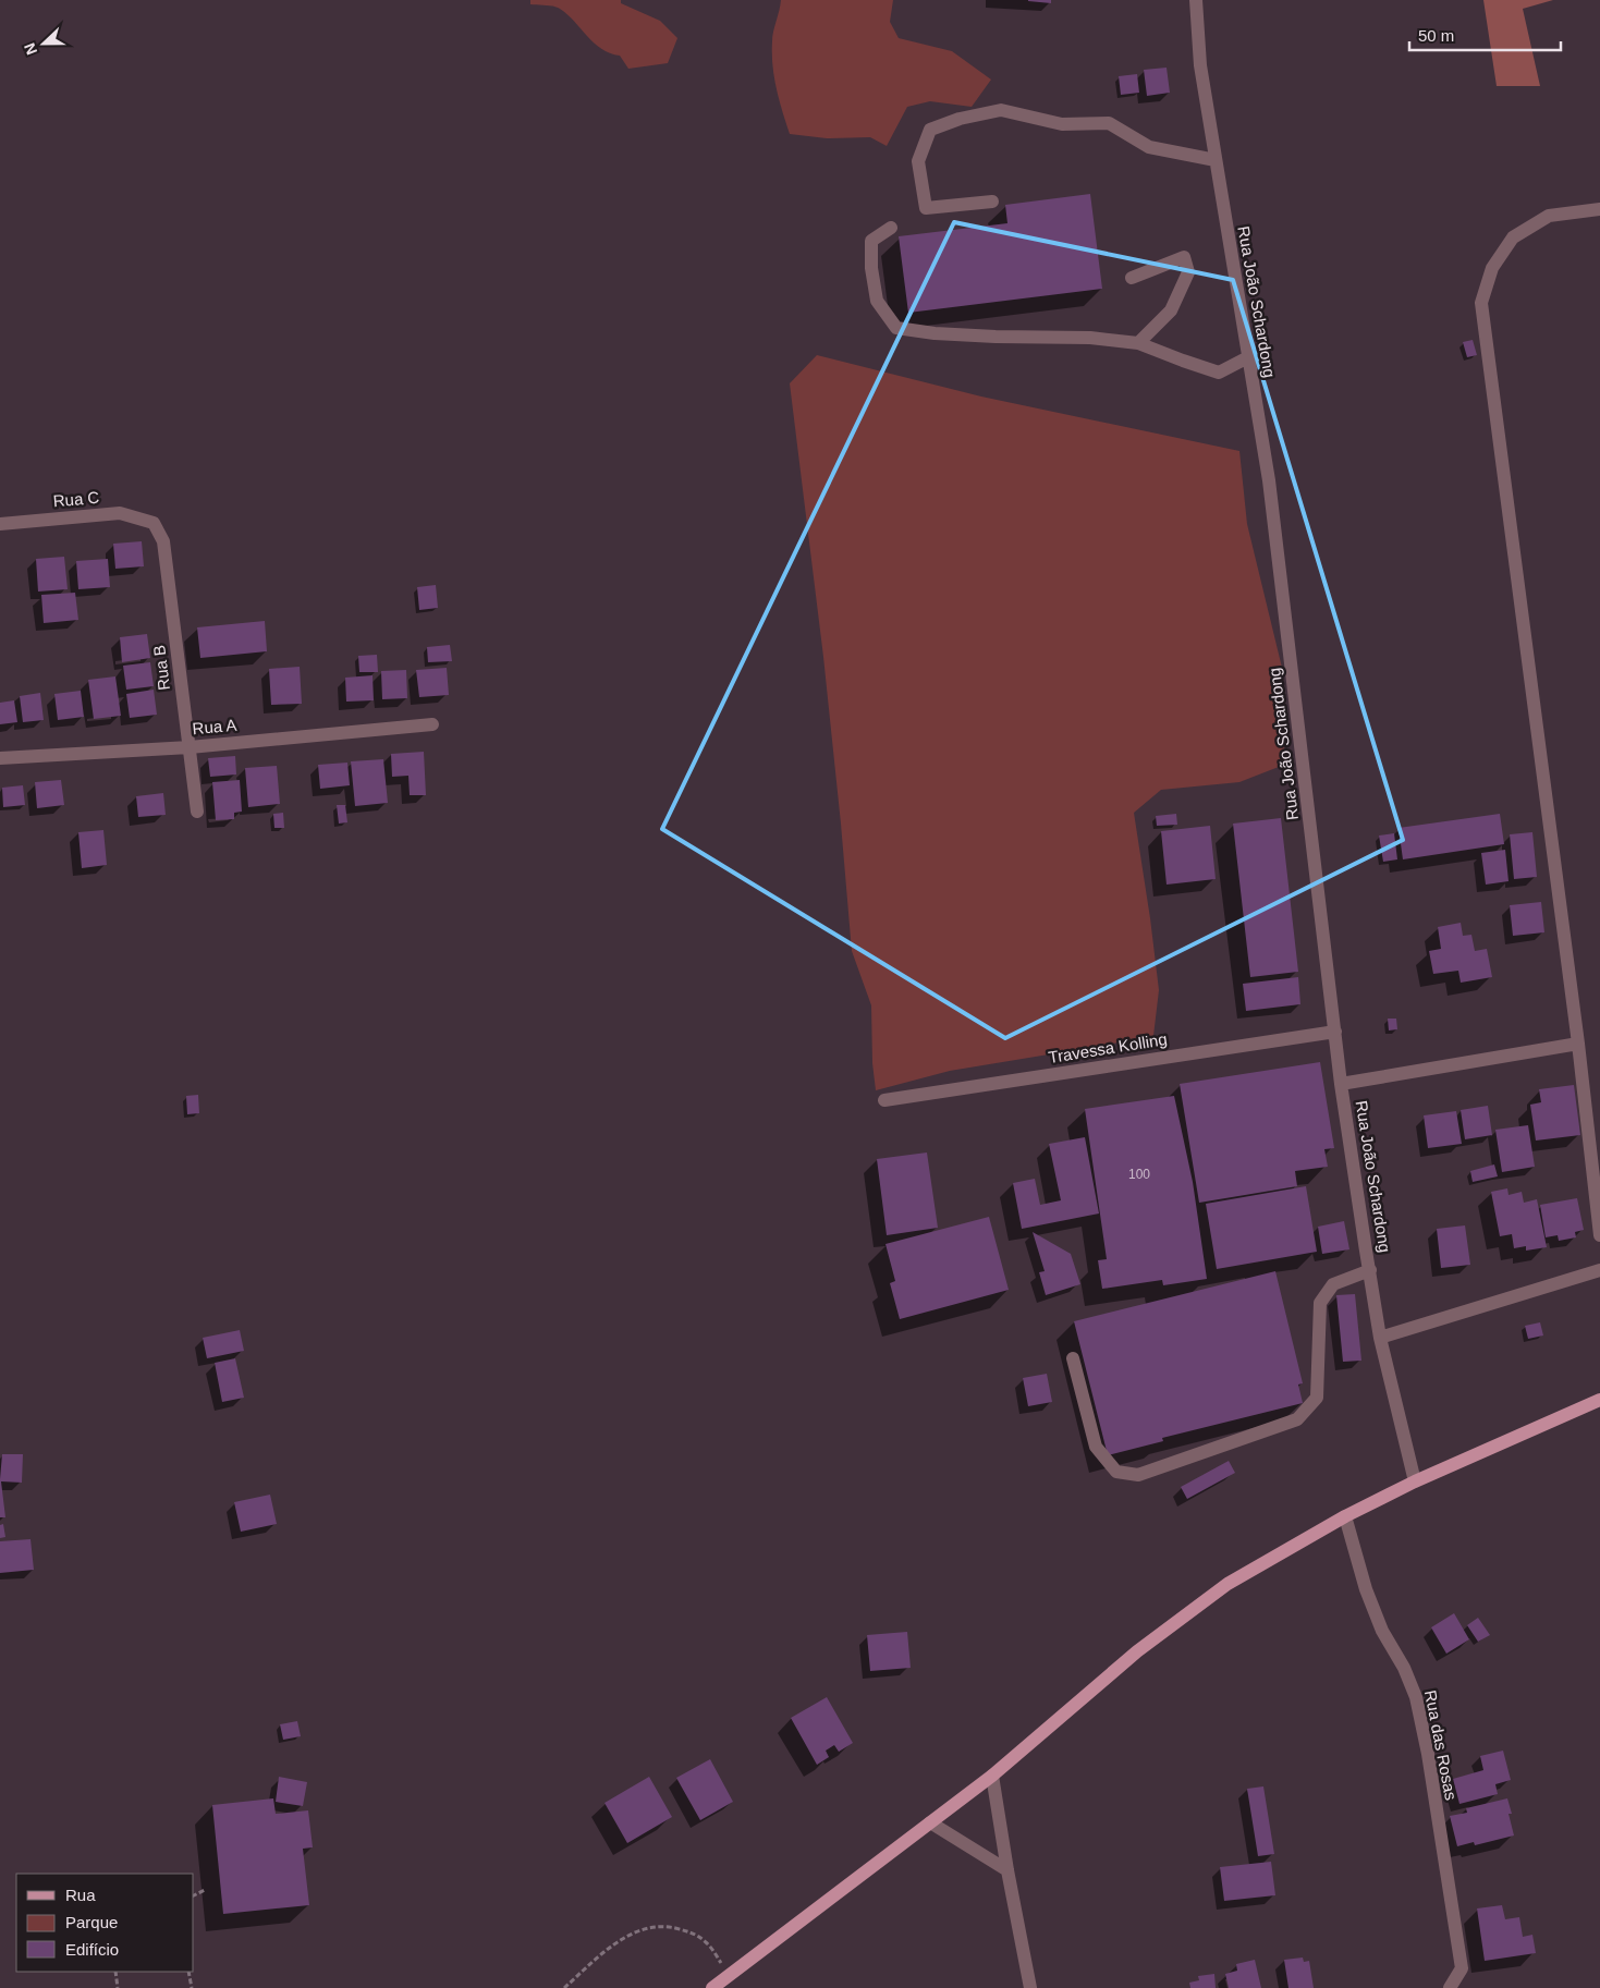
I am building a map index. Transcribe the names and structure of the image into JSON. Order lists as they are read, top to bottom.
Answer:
{
  "streets": {
    "street": [
      "Rua João Schardong",
      "Rua C",
      "Rua B",
      "Rua A",
      "Travessa Kolling",
      "Rua das Rosas"
    ]
  },
  "crossings": [
    ["Rua João Schardong", "Travessa Kolling"],
    ["Rua C", "Rua B"],
    ["Rua B", "Rua A"]
  ],
  "house_numbers": ["100"],
  "legend": ["Rua", "Parque", "Edifício"],
  "scale_bar": "50 m",
  "north": "left"
}
